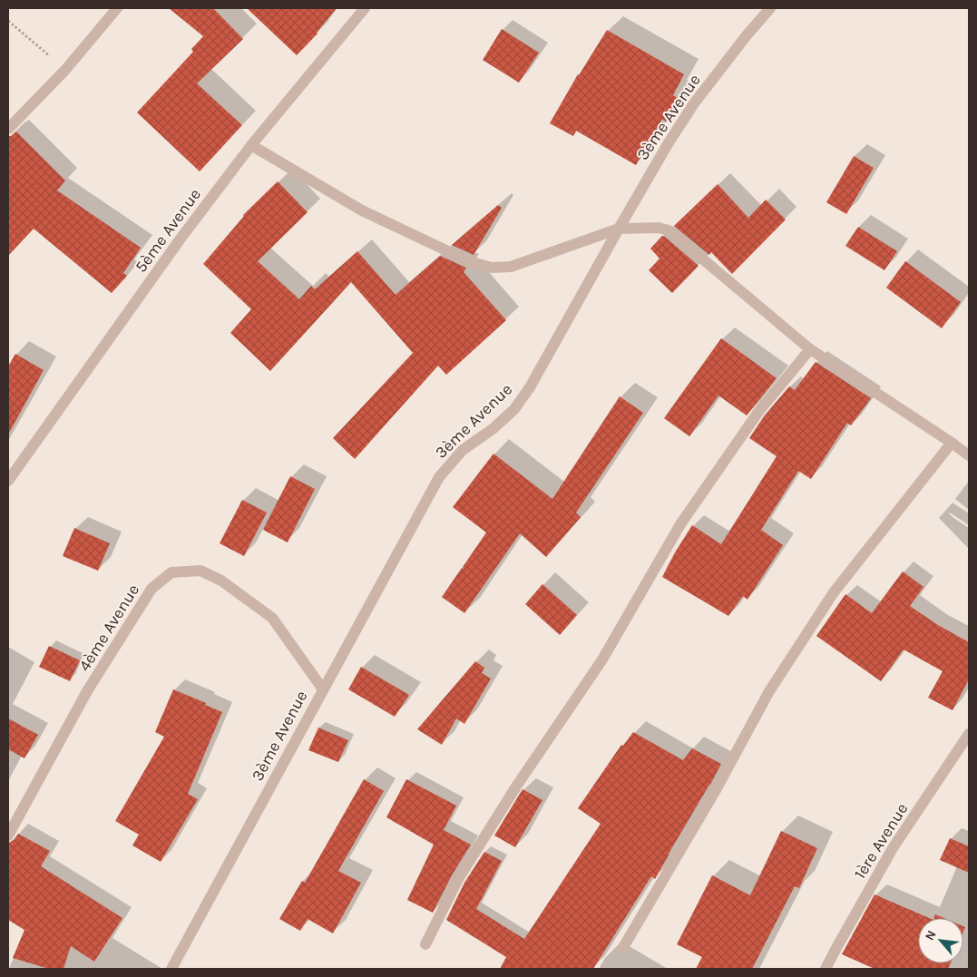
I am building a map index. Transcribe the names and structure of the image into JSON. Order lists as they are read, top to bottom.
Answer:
{
  "streets": {
    "street": [
      "3ème Avenue",
      "5ème Avenue",
      "4ème Avenue",
      "1ère Avenue"
    ]
  },
  "crossings": [
    ["3ème Avenue", "4ème Avenue"]
  ],
  "north": "top left"
}
